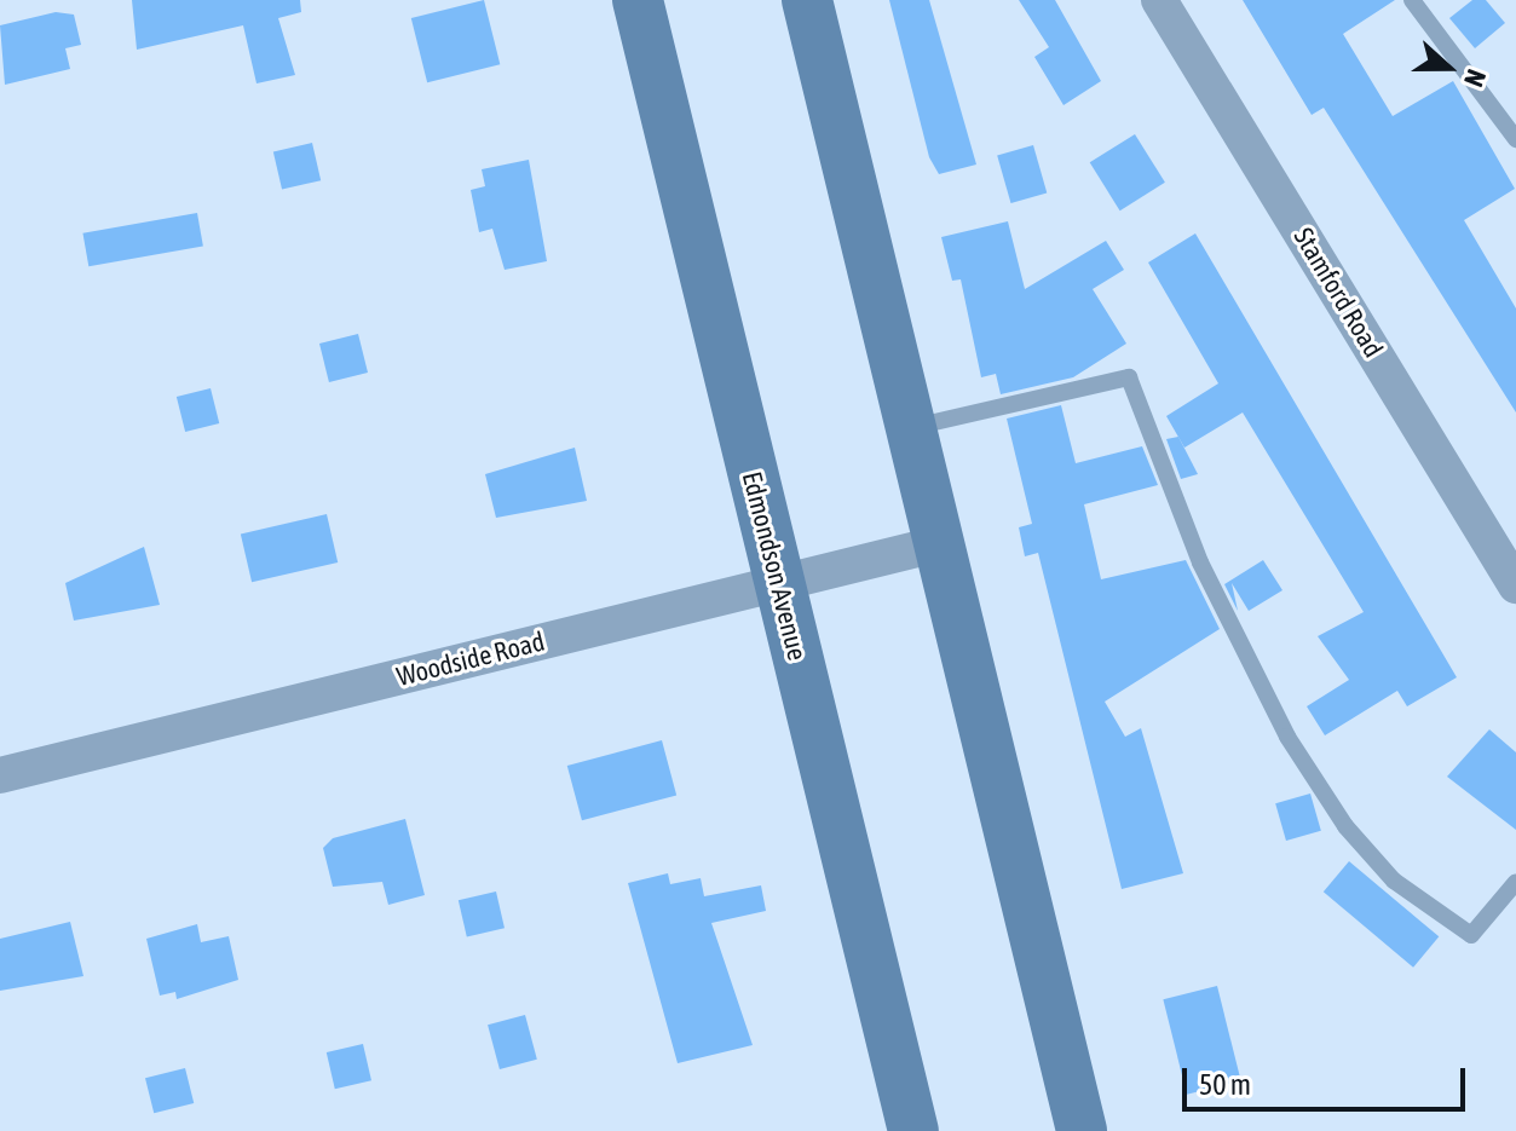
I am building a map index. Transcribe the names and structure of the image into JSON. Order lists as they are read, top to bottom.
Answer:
{
  "streets": {
    "main road": ["Edmondson Avenue"],
    "street": ["Stamford Road", "Woodside Road"]
  },
  "crossings": [
    ["Edmondson Avenue", "Woodside Road"]
  ],
  "scale_bar": "50 m",
  "north": "right"
}
